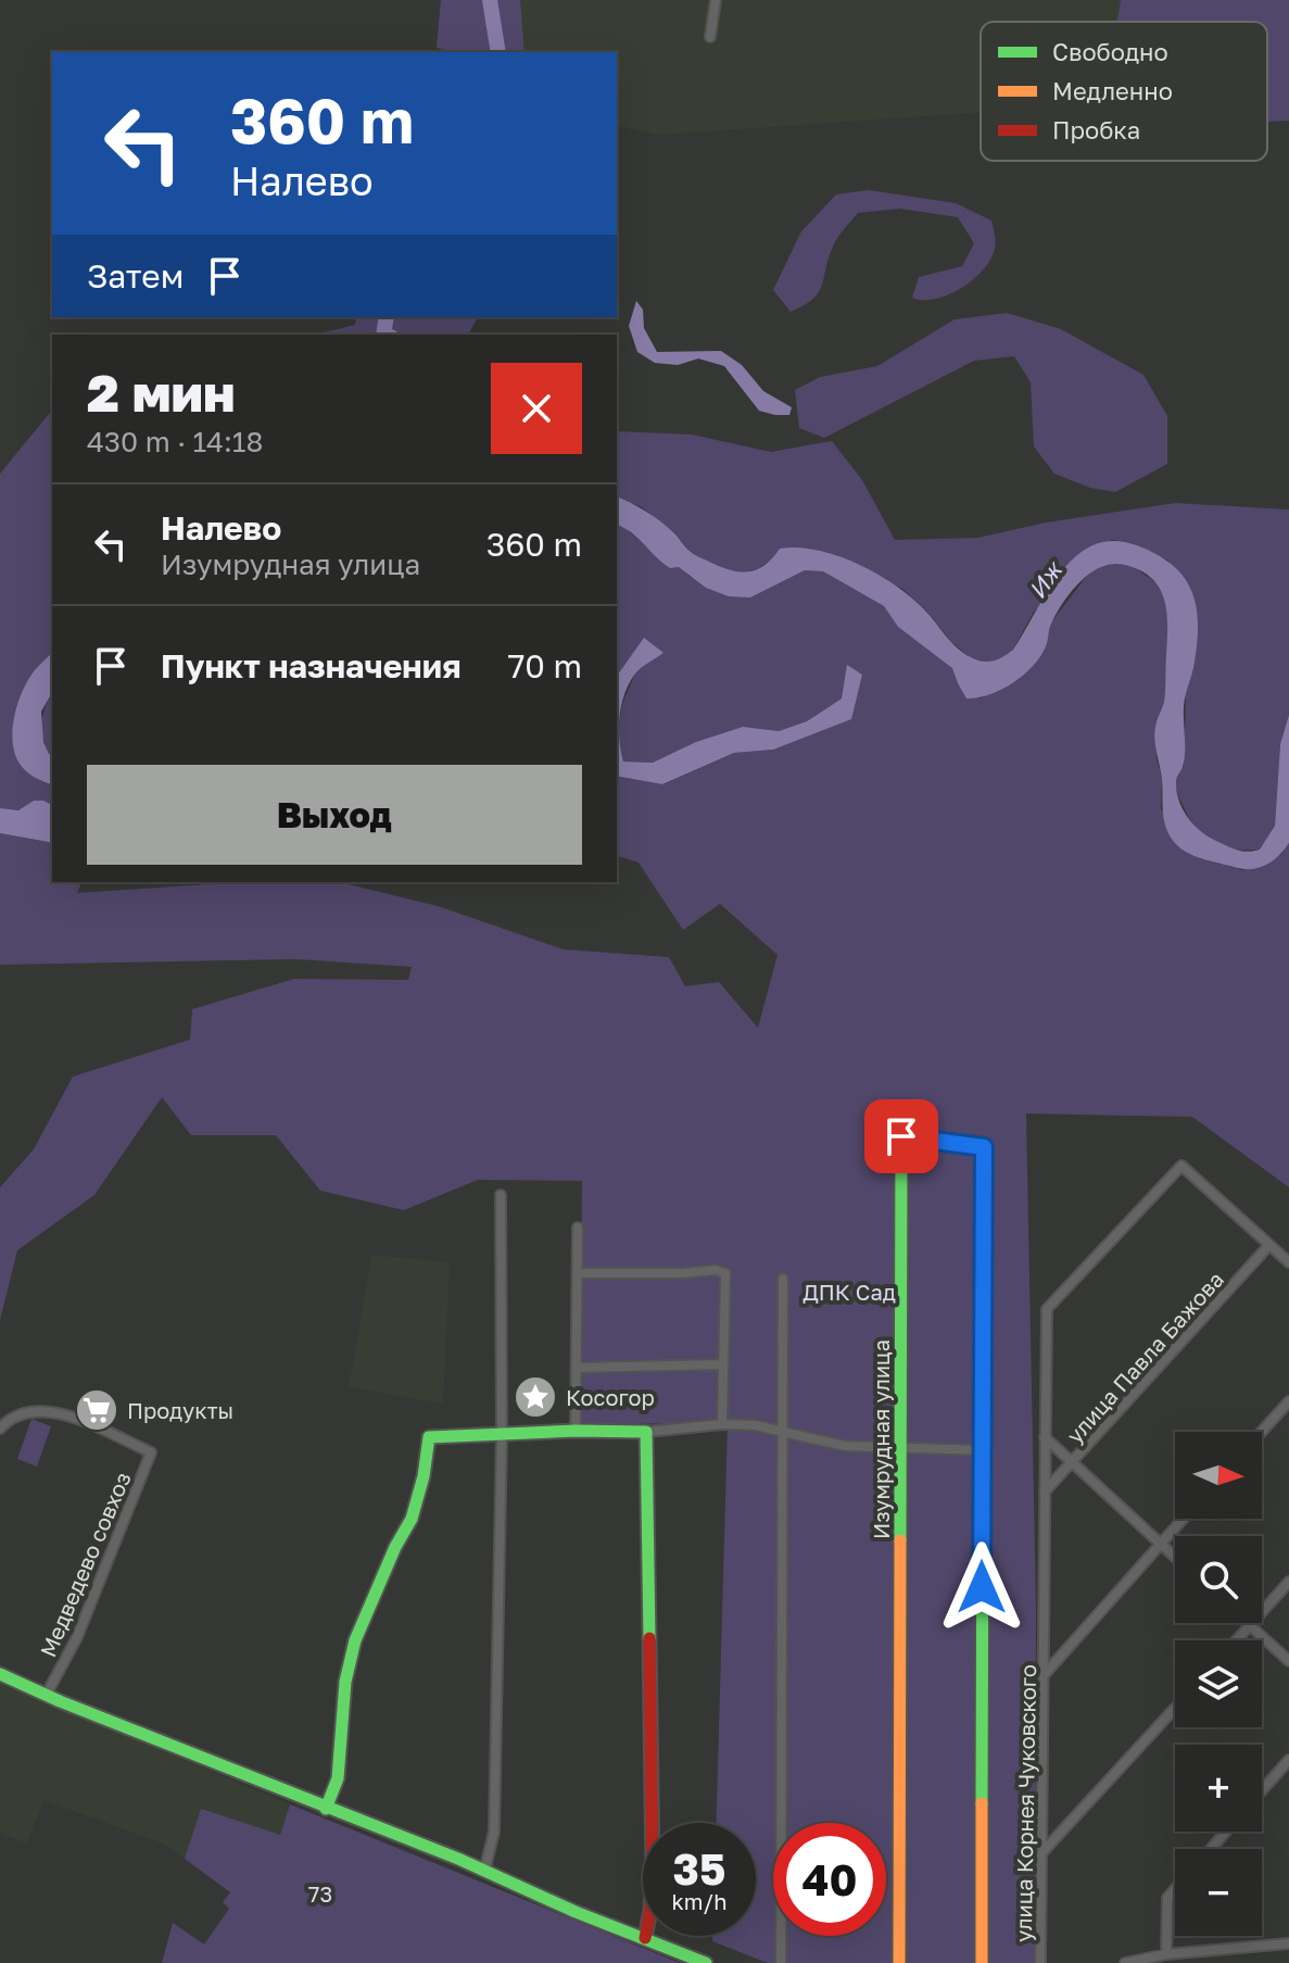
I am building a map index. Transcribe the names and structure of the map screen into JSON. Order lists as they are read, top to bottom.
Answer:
{
  "streets": {
    "street": [
      "улица Павла Бажова",
      "Изумрудная улица",
      "Медведево совхоз",
      "улица Корнея Чуковского"
    ]
  },
  "crossings": [
    ["улица Павла Бажова", "улица Корнея Чуковского"]
  ],
  "water": ["Иж"],
  "parks": ["ДПК Сад", "73"],
  "places": {
    "place": ["Косогор"],
    "supermarket": ["Продукты"]
  },
  "legend": ["Свободно", "Медленно", "Пробка"],
  "north": "right",
  "page": {
    "turn": ["360 m", "Налево"],
    "then": "Затем",
    "heading": ["2 мин", "430 m · 14:18"],
    "list": [
      {
        "name": "Налево",
        "note": "Изумрудная улица",
        "value": "360 m"
      },
      {
        "name": "Пункт назначения",
        "value": "70 m"
      }
    ],
    "buttons": "Выход",
    "map_buttons": ["+", "−"],
    "speed": "35 km/h",
    "limit": "40"
  }
}
